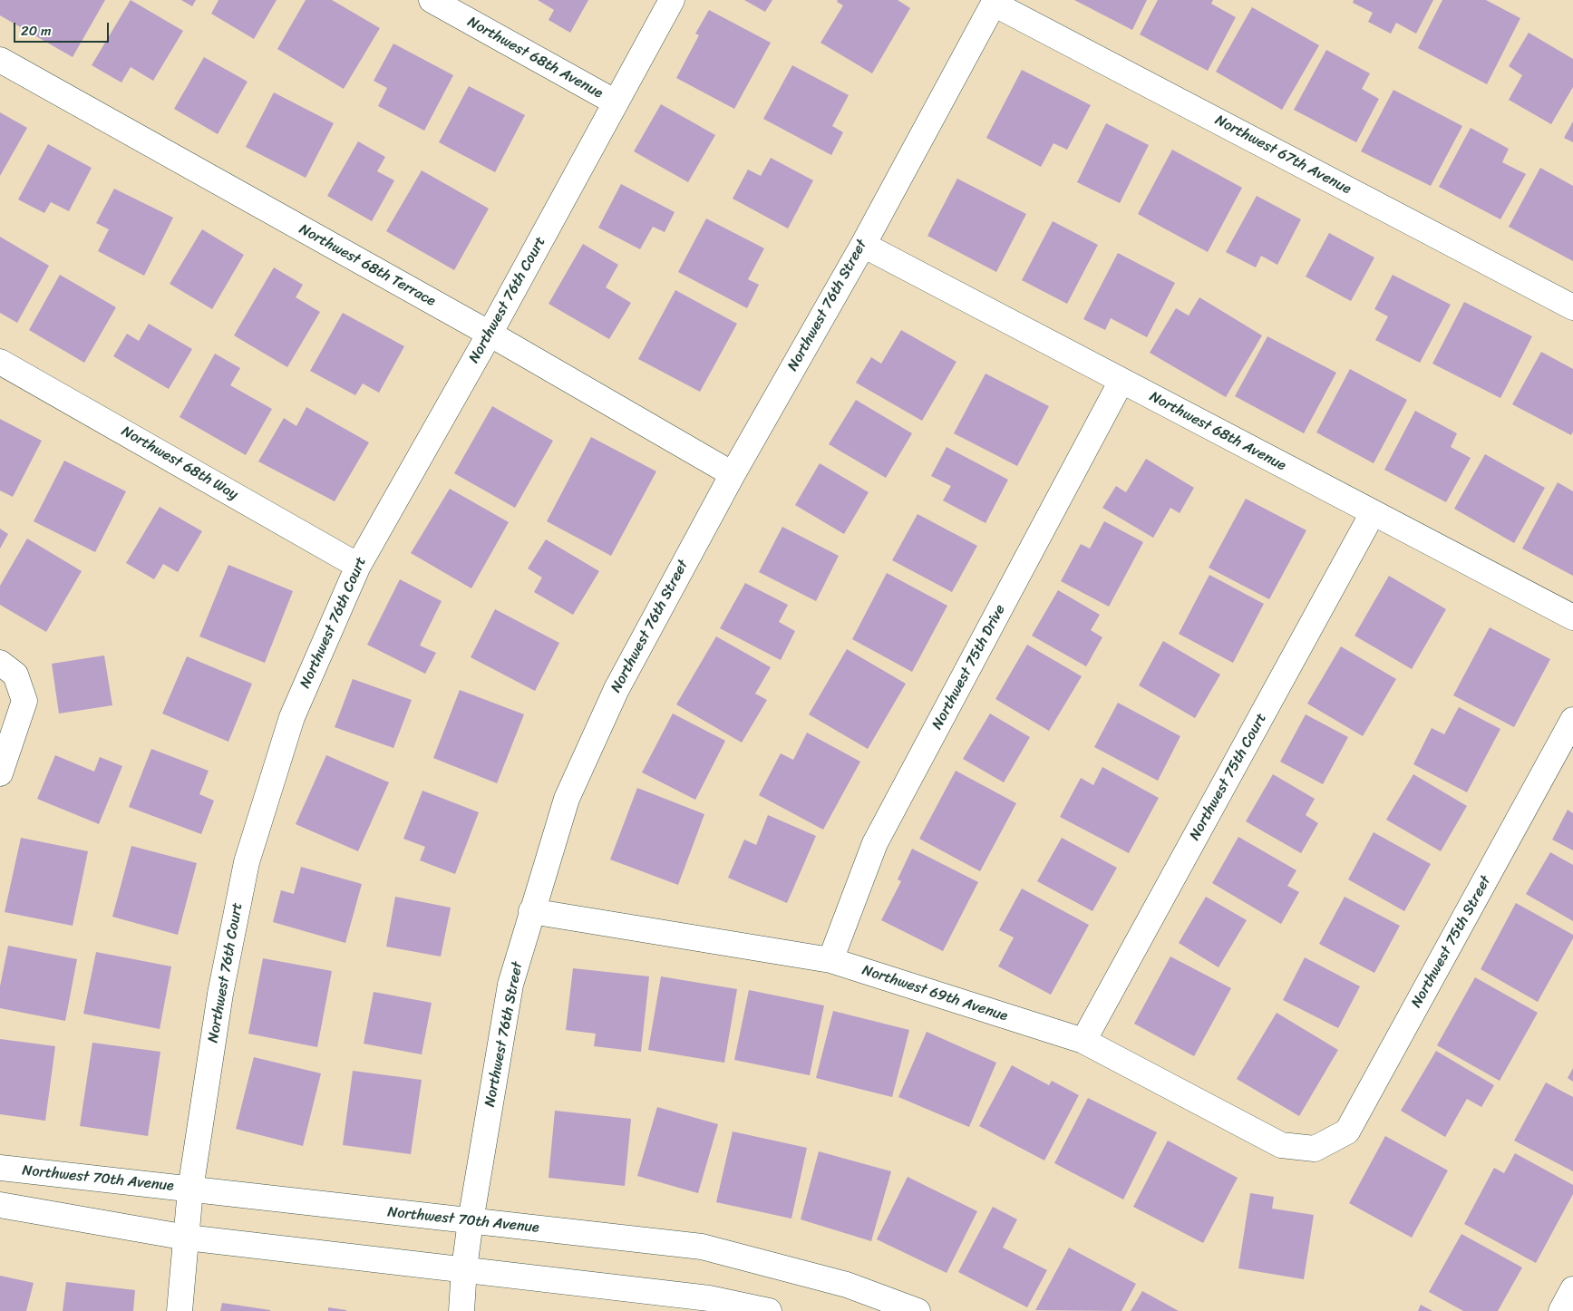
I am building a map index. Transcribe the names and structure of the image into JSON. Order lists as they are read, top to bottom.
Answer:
{
  "streets": {
    "street": [
      "Northwest 68th Avenue",
      "Northwest 67th Avenue",
      "Northwest 68th Terrace",
      "Northwest 76th Court",
      "Northwest 76th Street",
      "Northwest 68th Way",
      "Northwest 75th Drive",
      "Northwest 75th Court",
      "Northwest 75th Street",
      "Northwest 69th Avenue",
      "Northwest 70th Avenue"
    ]
  },
  "crossings": [
    ["Northwest 68th Avenue", "Northwest 76th Court"],
    ["Northwest 68th Avenue", "Northwest 76th Street"],
    ["Northwest 68th Avenue", "Northwest 75th Drive"],
    ["Northwest 68th Avenue", "Northwest 75th Court"],
    ["Northwest 67th Avenue", "Northwest 76th Street"],
    ["Northwest 68th Terrace", "Northwest 76th Court"],
    ["Northwest 68th Terrace", "Northwest 76th Street"],
    ["Northwest 76th Court", "Northwest 68th Way"],
    ["Northwest 76th Court", "Northwest 70th Avenue"],
    ["Northwest 76th Street", "Northwest 69th Avenue"],
    ["Northwest 76th Street", "Northwest 70th Avenue"],
    ["Northwest 75th Drive", "Northwest 69th Avenue"],
    ["Northwest 75th Court", "Northwest 69th Avenue"],
    ["Northwest 75th Street", "Northwest 69th Avenue"]
  ],
  "scale_bar": "20 m"
}
